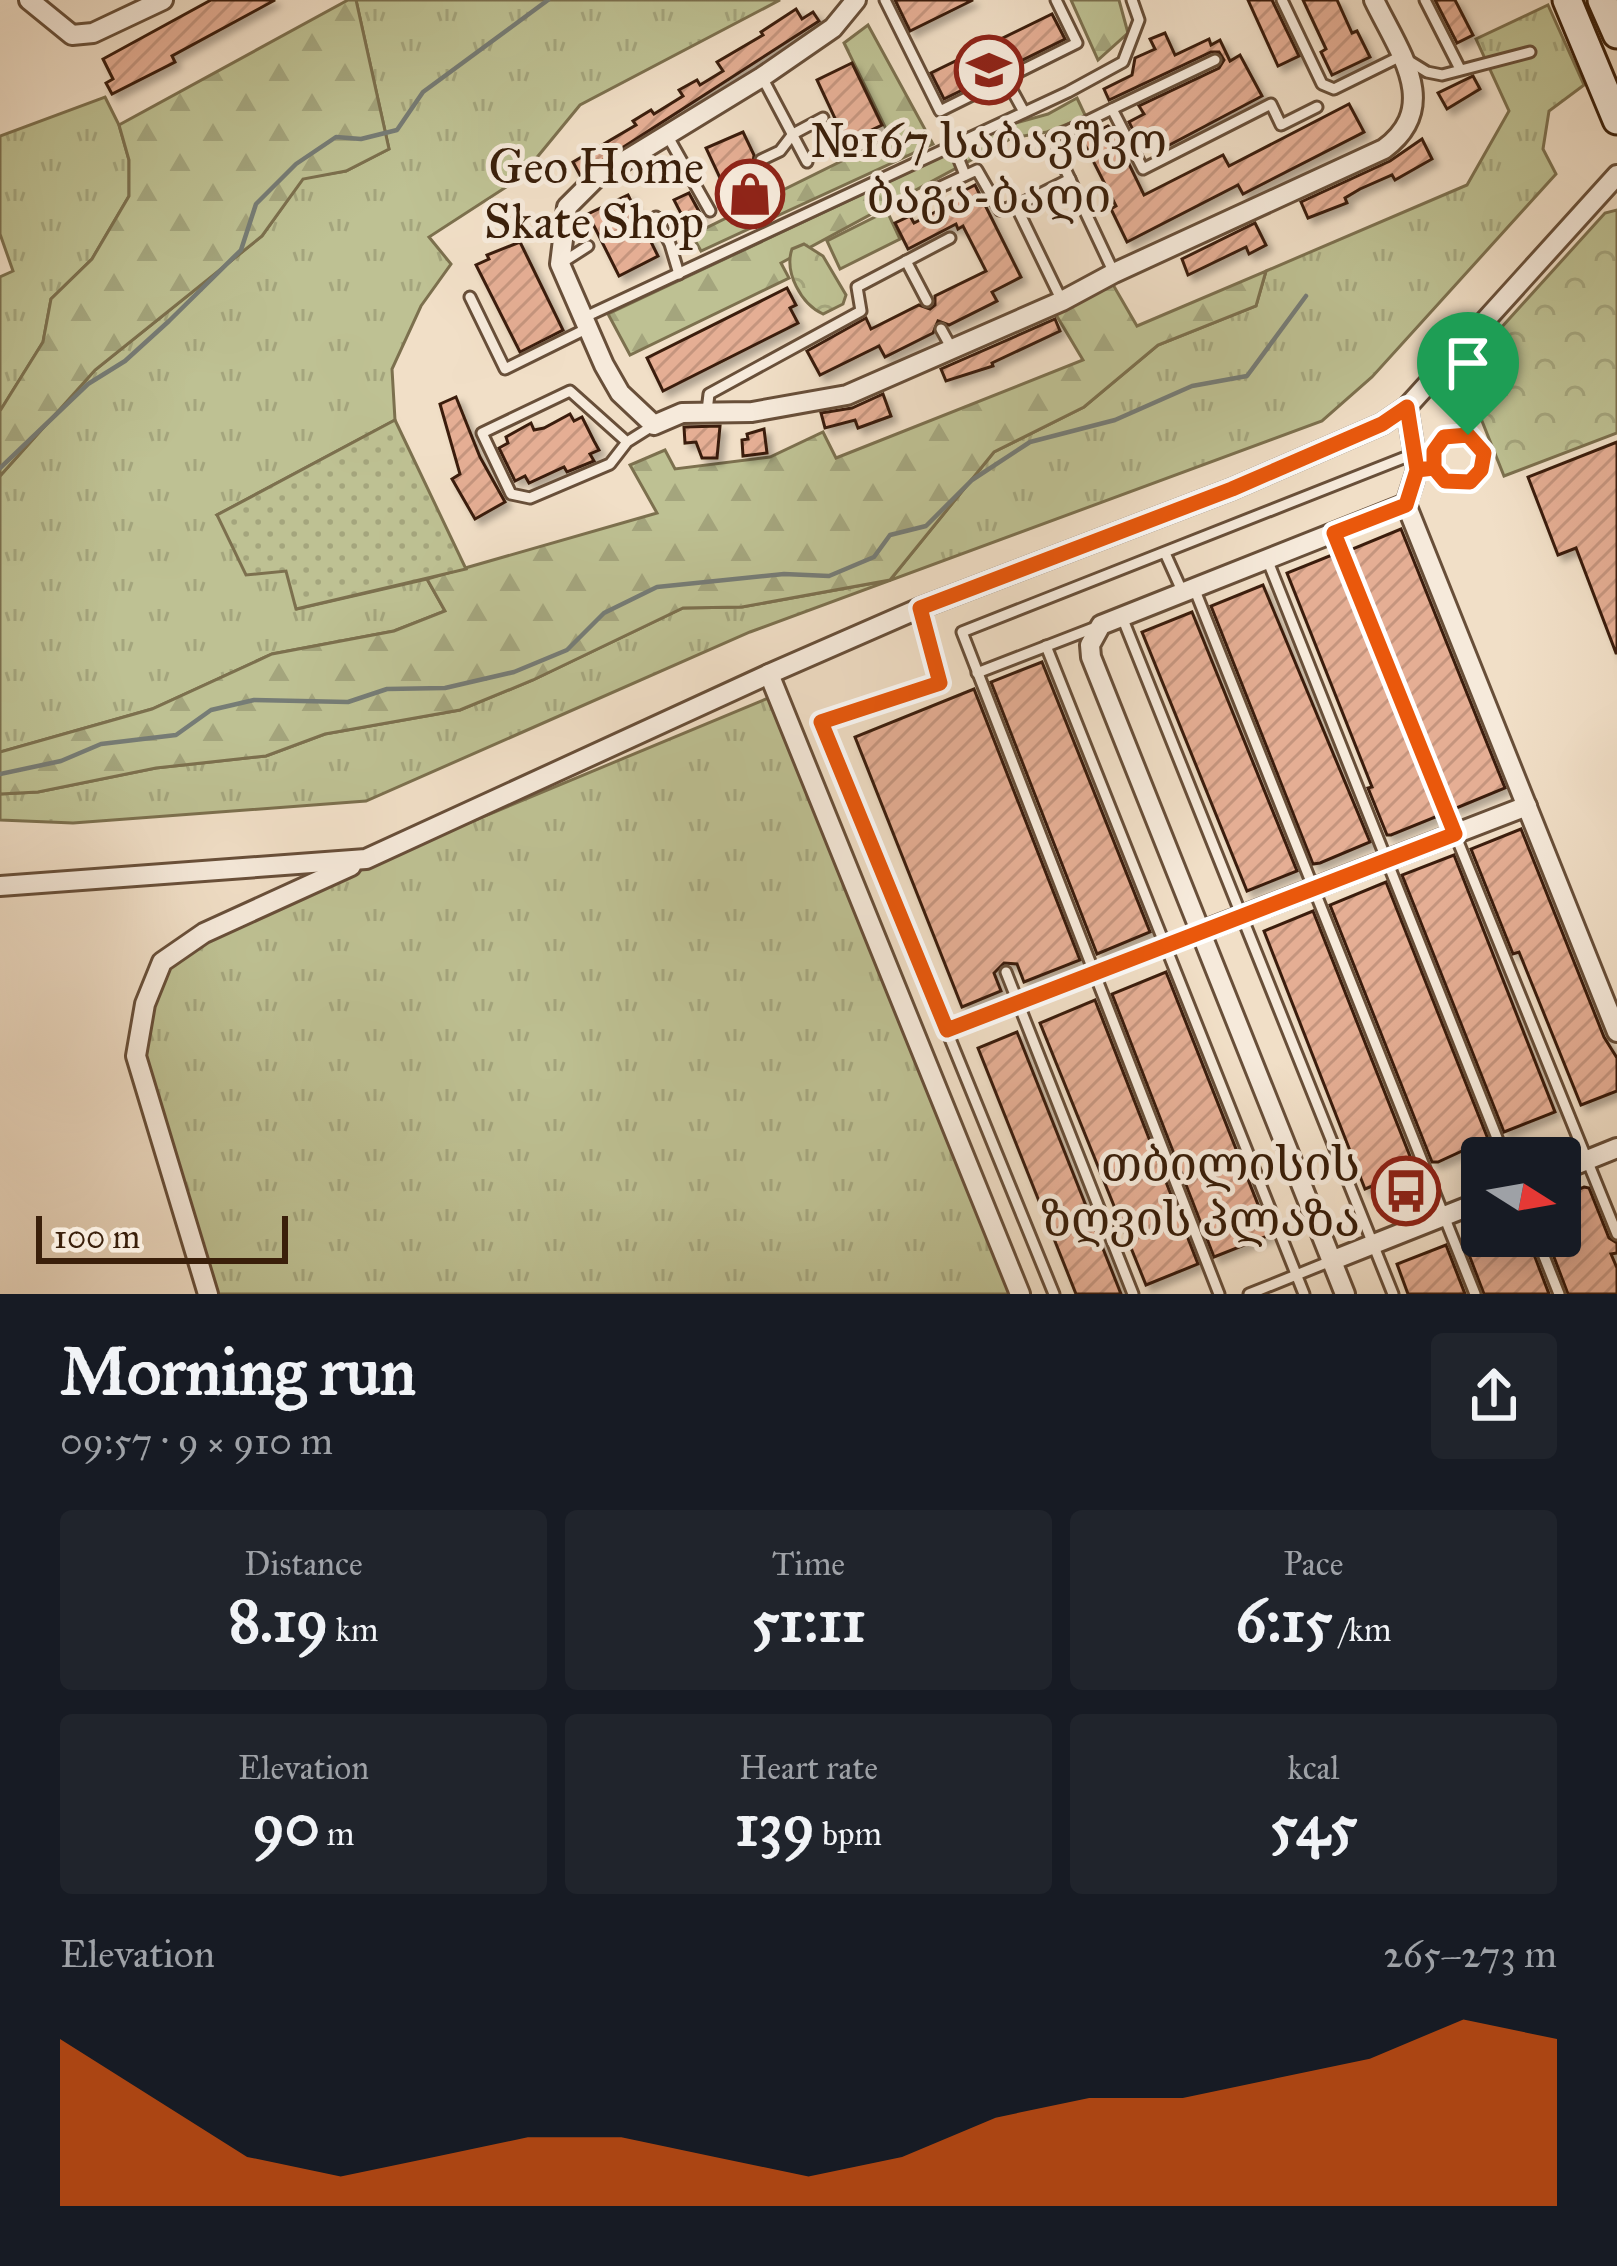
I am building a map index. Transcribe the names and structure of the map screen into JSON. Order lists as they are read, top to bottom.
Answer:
{
  "places": {
    "school or university": ["№167 საბავშვო ბაგა-ბაღი"],
    "shop": ["Geo Home Skate Shop"],
    "bus stop": ["თბილისის ზღვის პლაზა"]
  },
  "scale_bar": "100 m",
  "north": "right",
  "page": {
    "scale": "100 m",
    "heading": ["Morning run", "09:57 · 9 × 910 m"],
    "stats": [
      ["Distance", "8.19 km"],
      ["Time", "51:11"],
      ["Pace", "6:15 /km"],
      ["Elevation", "90 m"],
      ["Heart rate", "139 bpm"],
      ["kcal", "545"]
    ],
    "chart": ["Elevation", "265–273 m"]
  }
}
